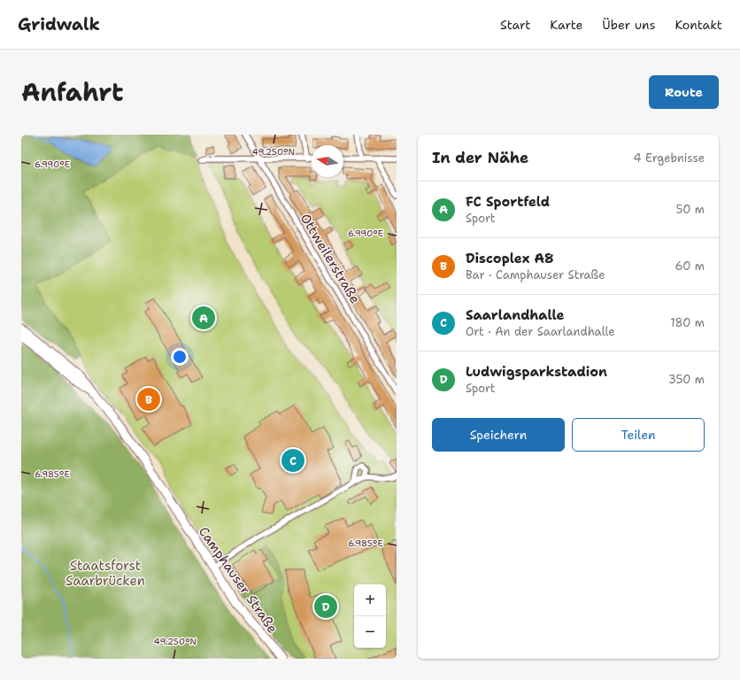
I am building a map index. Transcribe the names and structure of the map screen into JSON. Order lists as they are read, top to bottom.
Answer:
{
  "streets": {
    "main road": ["Camphauser Straße"],
    "street": ["Ottweilerstraße"]
  },
  "parks": ["Staatsforst Saarbrücken"],
  "north": "left",
  "page": {
    "header": "Gridwalk",
    "nav": [
      "Start",
      "Karte",
      "Über uns",
      "Kontakt"
    ],
    "title": "Anfahrt",
    "buttons": [
      "Route",
      ["Speichern", "Teilen"]
    ],
    "heading": ["In der Nähe", "4 Ergebnisse"],
    "list": [
      {
        "mark": "A",
        "name": "FC Sportfeld",
        "note": "Sport",
        "value": "50 m"
      },
      {
        "mark": "B",
        "name": "Discoplex A8",
        "note": "Bar · Camphauser Straße",
        "value": "60 m"
      },
      {
        "mark": "C",
        "name": "Saarlandhalle",
        "note": "Ort · An der Saarlandhalle",
        "value": "180 m"
      },
      {
        "mark": "D",
        "name": "Ludwigsparkstadion",
        "note": "Sport",
        "value": "350 m"
      }
    ],
    "pins": [
      "A",
      "B",
      "C",
      "D"
    ],
    "map_buttons": ["+", "−"]
  },
  "coordinates": ["49.250°N", "6.990°E", "6.985°E"]
}
